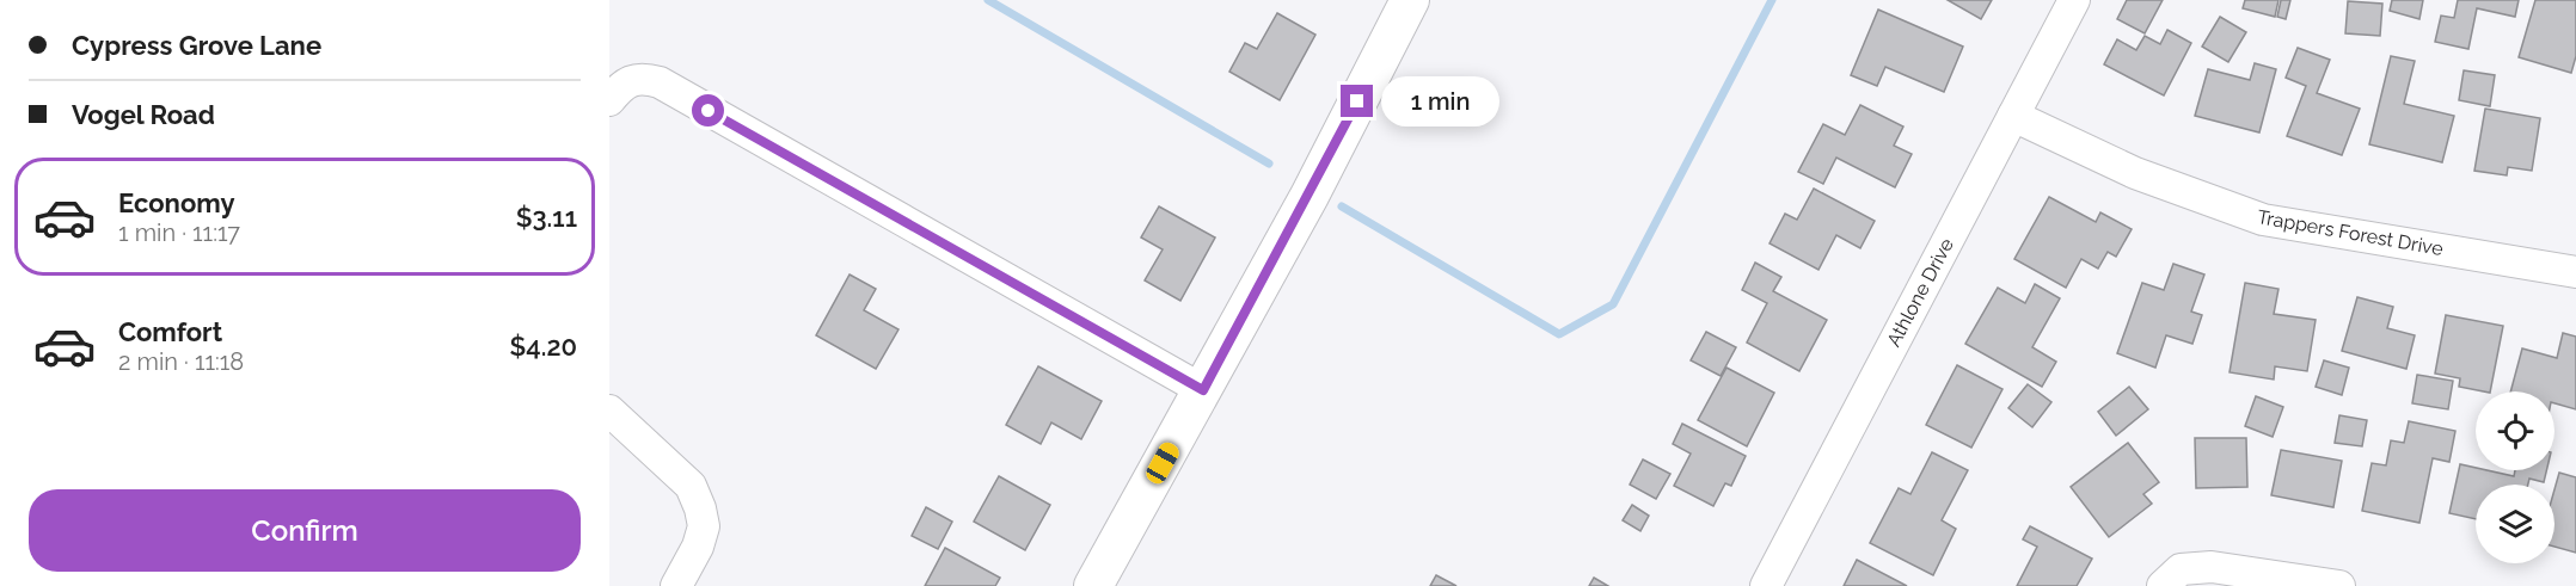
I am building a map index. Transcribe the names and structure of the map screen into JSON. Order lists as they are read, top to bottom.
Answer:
{
  "streets": {
    "street": ["Trappers Forest Drive", "Athlone Drive"]
  },
  "crossings": [
    ["Trappers Forest Drive", "Athlone Drive"]
  ],
  "page": {
    "banner": ["Cypress Grove Lane", "Vogel Road"],
    "bubble": "1 min",
    "list": [
      {
        "name": "Economy",
        "note": "1 min · 11:17",
        "value": "$3.11"
      },
      {
        "name": "Comfort",
        "note": "2 min · 11:18",
        "value": "$4.20"
      }
    ],
    "buttons": "Confirm"
  }
}
